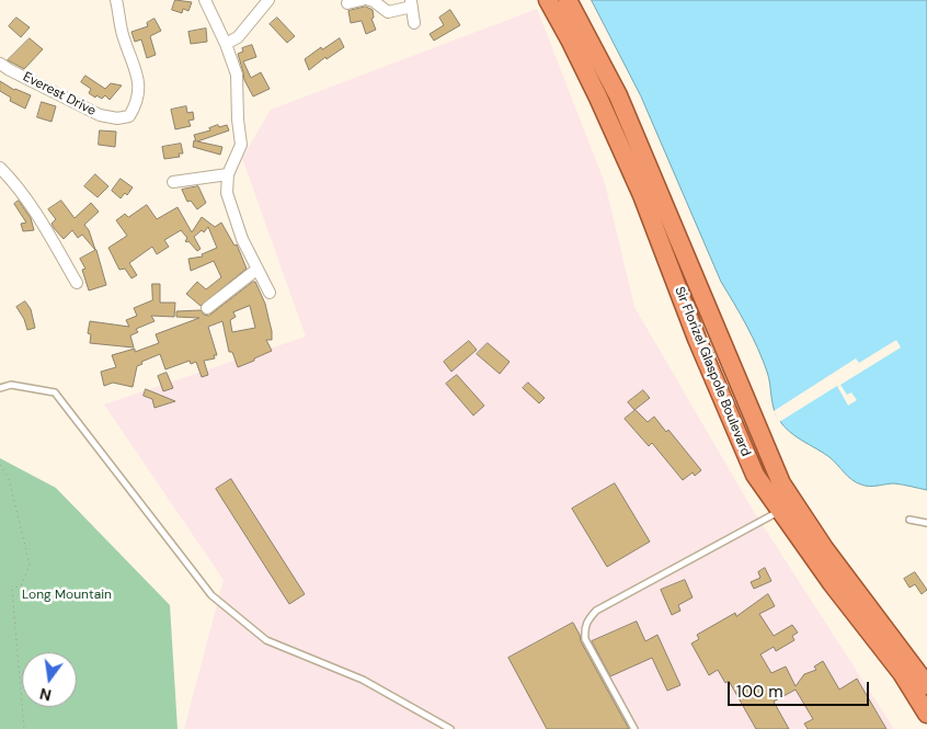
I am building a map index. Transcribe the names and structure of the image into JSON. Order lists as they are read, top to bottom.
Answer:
{
  "streets": {
    "highway": ["Sir Florizel Glaspole Boulevard"],
    "street": ["Everest Drive"]
  },
  "parks": ["Long Mountain"],
  "scale_bar": "100 m",
  "north": "bottom"
}
